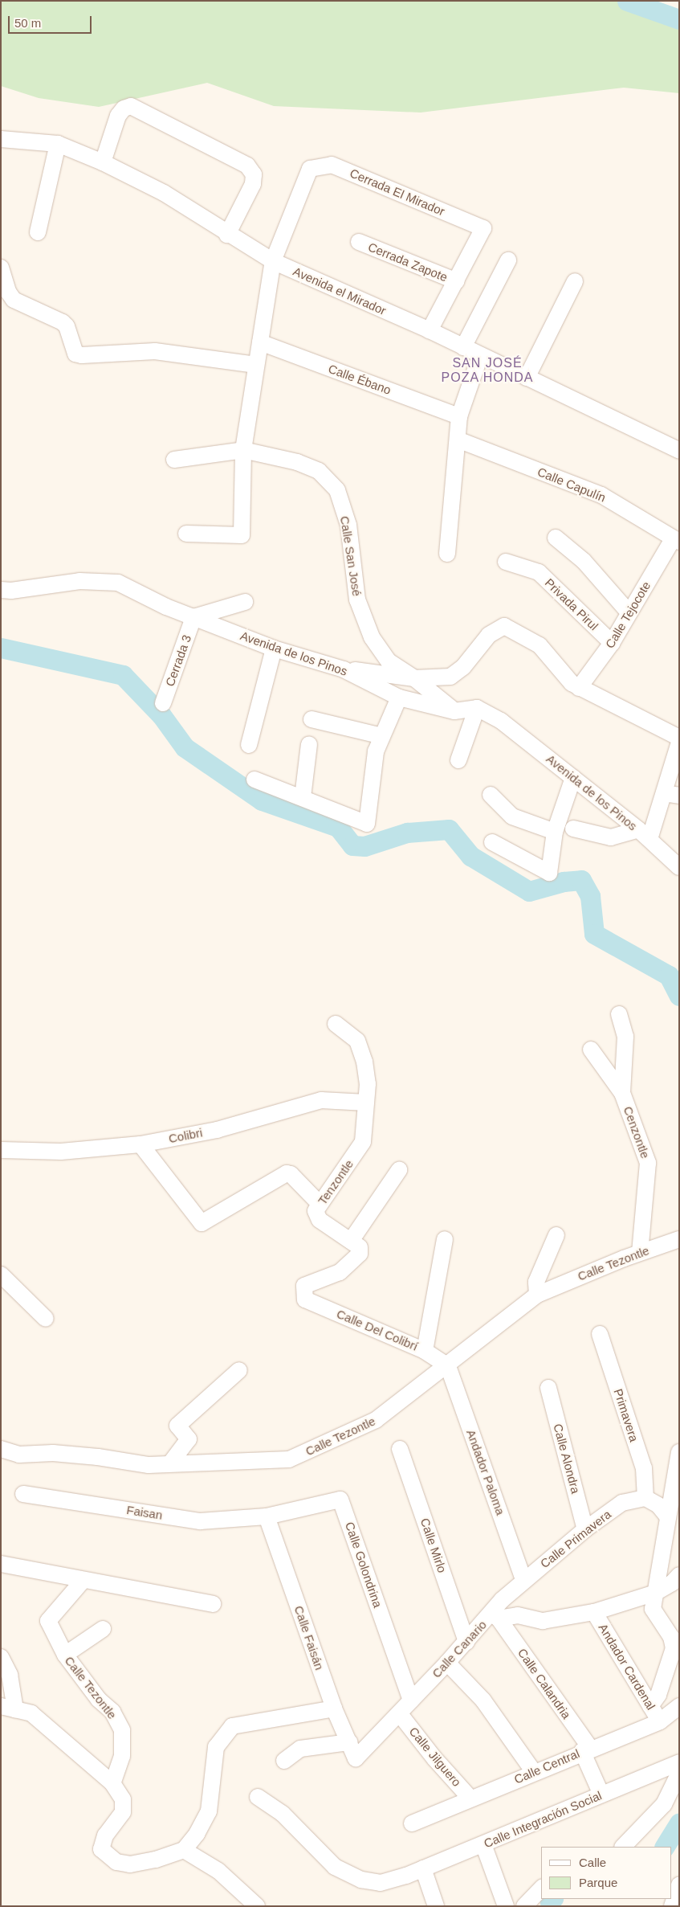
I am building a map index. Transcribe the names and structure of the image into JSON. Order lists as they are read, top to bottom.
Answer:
{
  "streets": {
    "street": [
      "Cerrada El Mirador",
      "Cerrada Zapote",
      "Avenida el Mirador",
      "Calle Ébano",
      "Calle Capulín",
      "Calle San José",
      "Privada Pirul",
      "Calle Tejocote",
      "Avenida de los Pinos",
      "Cerrada 3",
      "Cenzontle",
      "Colibri",
      "Tenzontle",
      "Calle Tezontle",
      "Calle Del Colibrí",
      "Primavera",
      "Calle Alondra",
      "Andador Paloma",
      "Faisan",
      "Calle Primavera",
      "Calle Mirlo",
      "Calle Golondrina",
      "Calle Faisán",
      "Calle Canario",
      "Andador Cardenal",
      "Calle Calandria",
      "Calle Jilguero",
      "Calle Central",
      "Calle Integración Social"
    ]
  },
  "crossings": [
    ["Cerrada El Mirador", "Cerrada Zapote"],
    ["Cerrada El Mirador", "Avenida el Mirador"],
    ["Calle Capulín", "Calle Tejocote"],
    ["Calle San José", "Avenida de los Pinos"],
    ["Privada Pirul", "Calle Tejocote"],
    ["Avenida de los Pinos", "Cerrada 3"],
    ["Cenzontle", "Calle Tezontle"],
    ["Colibri", "Tenzontle"],
    ["Tenzontle", "Calle Del Colibrí"],
    ["Calle Tezontle", "Calle Del Colibrí"],
    ["Calle Tezontle", "Andador Paloma"],
    ["Calle Del Colibrí", "Andador Paloma"],
    ["Primavera", "Calle Primavera"],
    ["Calle Alondra", "Calle Primavera"],
    ["Andador Paloma", "Calle Primavera"],
    ["Faisan", "Calle Golondrina"],
    ["Faisan", "Calle Faisán"],
    ["Calle Primavera", "Calle Canario"],
    ["Calle Primavera", "Calle Calandria"],
    ["Calle Mirlo", "Calle Canario"],
    ["Calle Golondrina", "Calle Faisán"],
    ["Calle Golondrina", "Calle Canario"],
    ["Calle Faisán", "Calle Canario"],
    ["Calle Canario", "Andador Cardenal"],
    ["Calle Canario", "Calle Calandria"],
    ["Calle Canario", "Calle Jilguero"],
    ["Andador Cardenal", "Calle Central"],
    ["Calle Calandria", "Calle Central"],
    ["Calle Calandria", "Calle Integración Social"],
    ["Calle Jilguero", "Calle Central"]
  ],
  "districts": ["SAN JOSÉ POZA HONDA"],
  "legend": ["Calle", "Parque"],
  "scale_bar": "50 m"
}
